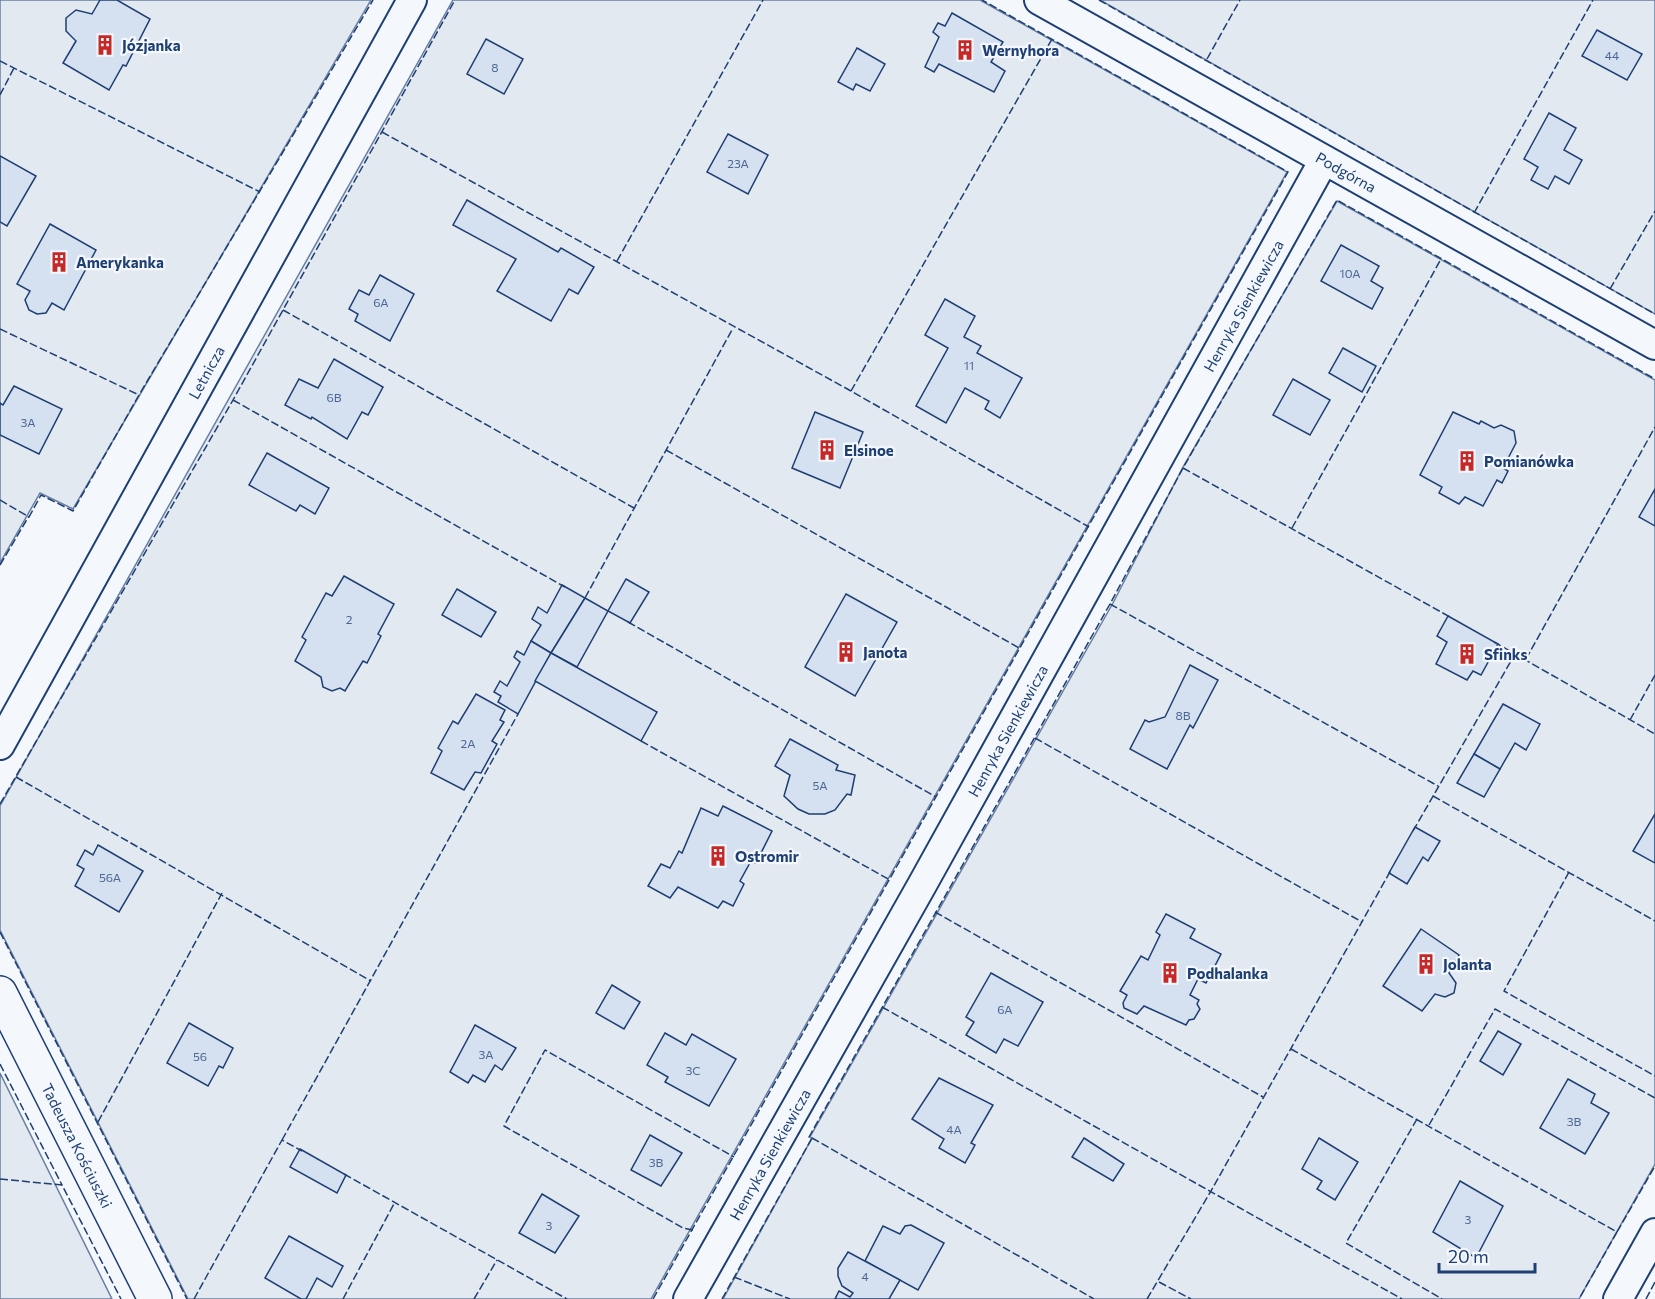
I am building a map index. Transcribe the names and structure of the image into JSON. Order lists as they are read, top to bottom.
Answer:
{
  "streets": {
    "street": [
      "Podgórna",
      "Henryka Sienkiewicza",
      "Letnicza",
      "Tadeusza Kościuszki"
    ]
  },
  "crossings": [
    ["Podgórna", "Henryka Sienkiewicza"]
  ],
  "places": {
    "building": [
      "Józjanka",
      "Wernyhora",
      "Amerykanka",
      "Elsinoe",
      "Pomianówka",
      "Janota",
      "Sfinks",
      "Ostromir",
      "Jolanta",
      "Podhalanka"
    ]
  },
  "house_numbers": [
    "44",
    "8",
    "23A",
    "10A",
    "6A",
    "11",
    "6B",
    "3A",
    "2",
    "8B",
    "2A",
    "5A",
    "56A",
    "6A",
    "3A",
    "56",
    "3C",
    "3B",
    "4A",
    "3B",
    "3",
    "3",
    "4"
  ],
  "scale_bar": "20 m"
}
